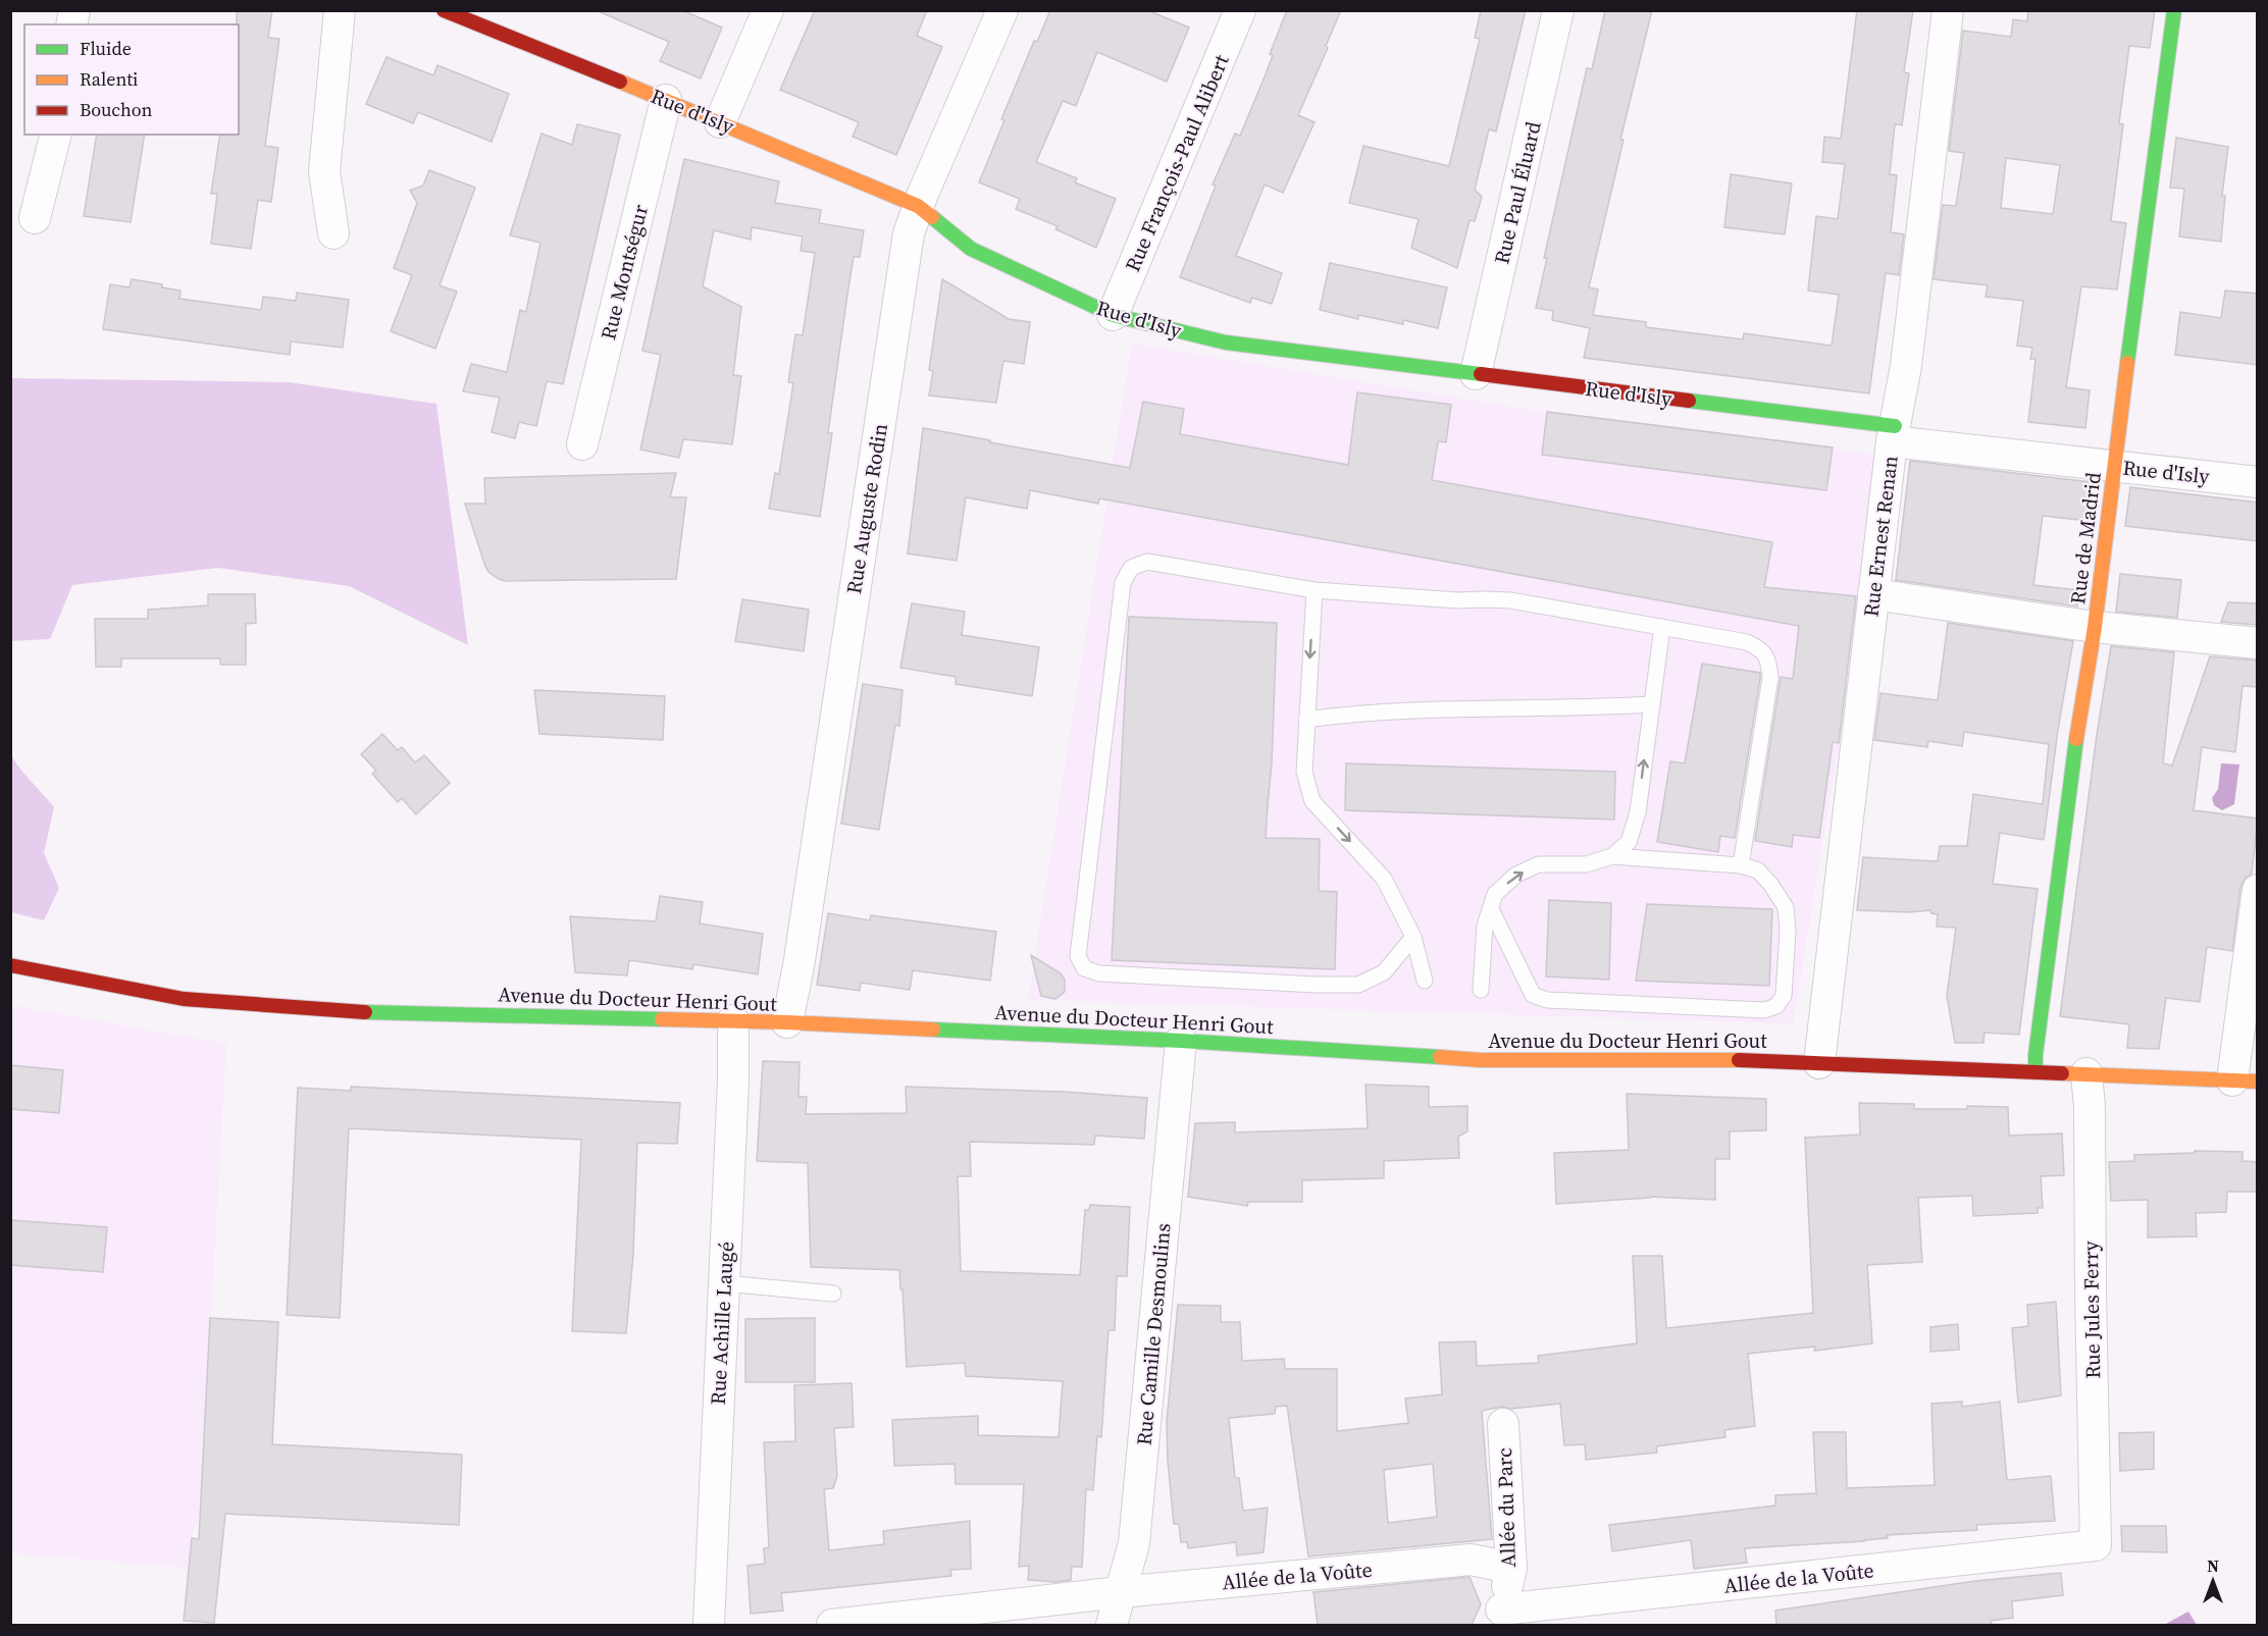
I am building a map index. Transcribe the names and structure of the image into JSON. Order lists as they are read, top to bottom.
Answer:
{
  "streets": {
    "street": [
      "Rue d'Isly",
      "Rue François-Paul Alibert",
      "Rue Paul Éluard",
      "Rue Montségur",
      "Rue Auguste Rodin",
      "Rue Ernest Renan",
      "Rue de Madrid",
      "Avenue du Docteur Henri Gout",
      "Rue Jules Ferry",
      "Rue Achille Laugé",
      "Rue Camille Desmoulins",
      "Allée du Parc",
      "Allée de la Voûte"
    ]
  },
  "crossings": [
    ["Rue d'Isly", "Rue François-Paul Alibert"],
    ["Rue d'Isly", "Rue Paul Éluard"],
    ["Rue d'Isly", "Rue Montségur"],
    ["Rue d'Isly", "Rue Auguste Rodin"],
    ["Rue d'Isly", "Rue Ernest Renan"],
    ["Rue d'Isly", "Rue de Madrid"],
    ["Rue Auguste Rodin", "Avenue du Docteur Henri Gout"],
    ["Rue Ernest Renan", "Avenue du Docteur Henri Gout"],
    ["Rue de Madrid", "Avenue du Docteur Henri Gout"],
    ["Avenue du Docteur Henri Gout", "Rue Jules Ferry"],
    ["Avenue du Docteur Henri Gout", "Rue Achille Laugé"],
    ["Avenue du Docteur Henri Gout", "Rue Camille Desmoulins"],
    ["Rue Jules Ferry", "Allée de la Voûte"],
    ["Rue Camille Desmoulins", "Allée de la Voûte"],
    ["Allée du Parc", "Allée de la Voûte"]
  ],
  "legend": ["Fluide", "Ralenti", "Bouchon"],
  "north": "top"
}
